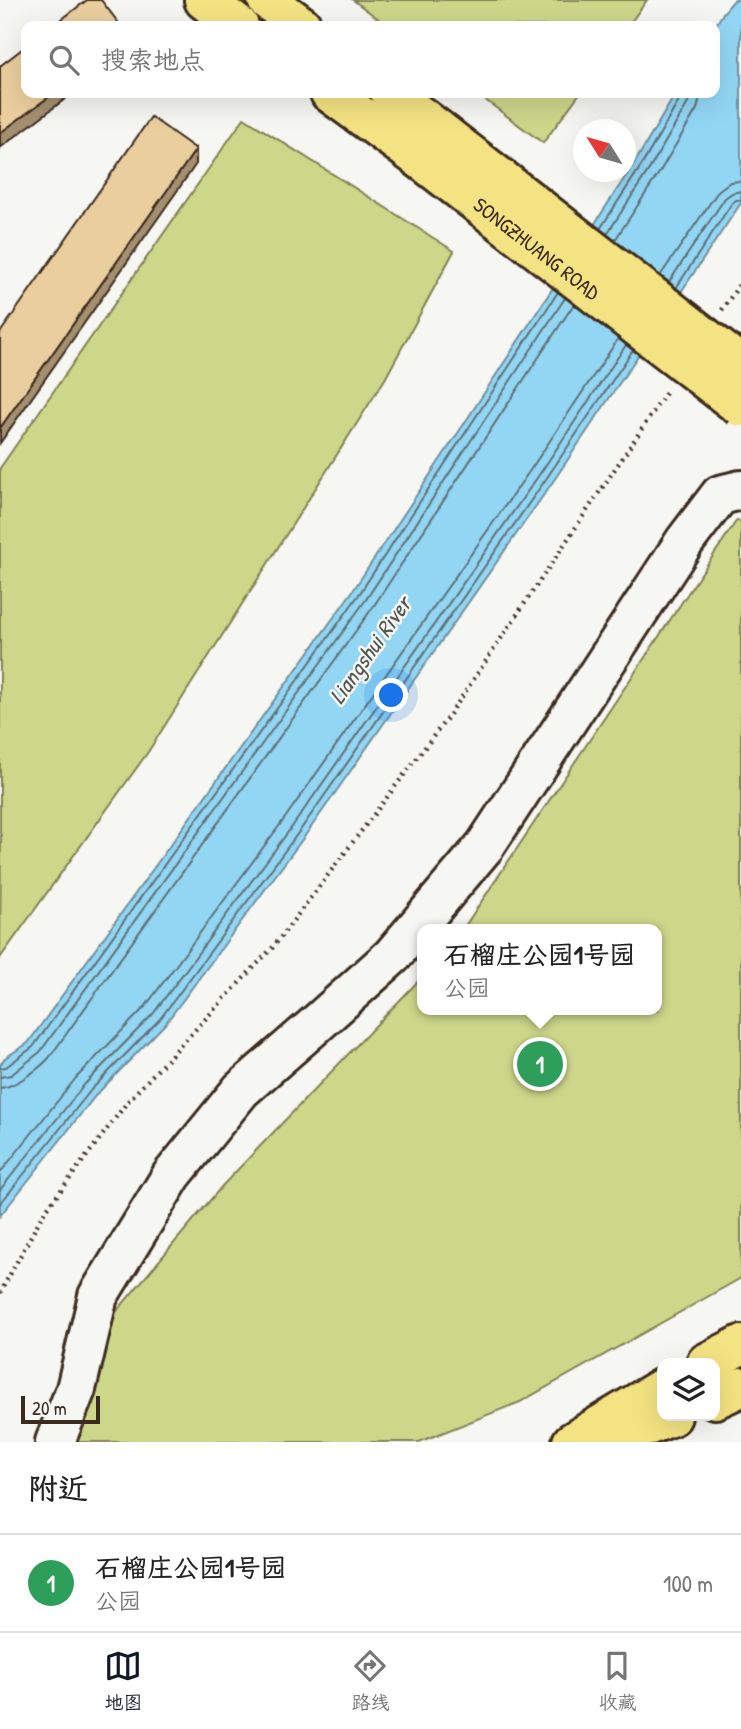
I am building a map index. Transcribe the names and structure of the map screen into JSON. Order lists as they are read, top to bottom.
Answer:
{
  "streets": {
    "main road": ["SONGZHUANG ROAD"]
  },
  "water": ["Liangshui River"],
  "scale_bar": "20 m",
  "north": "top left",
  "page": {
    "search": "搜索地点",
    "popup": ["石榴庄公园1号园", "公园"],
    "pins": "1",
    "scale": "20 m",
    "heading": "附近",
    "list": [
      {
        "mark": "1",
        "name": "石榴庄公园1号园",
        "note": "公园",
        "value": "100 m"
      }
    ],
    "nav": ["地图", "路线", "收藏"]
  }
}
